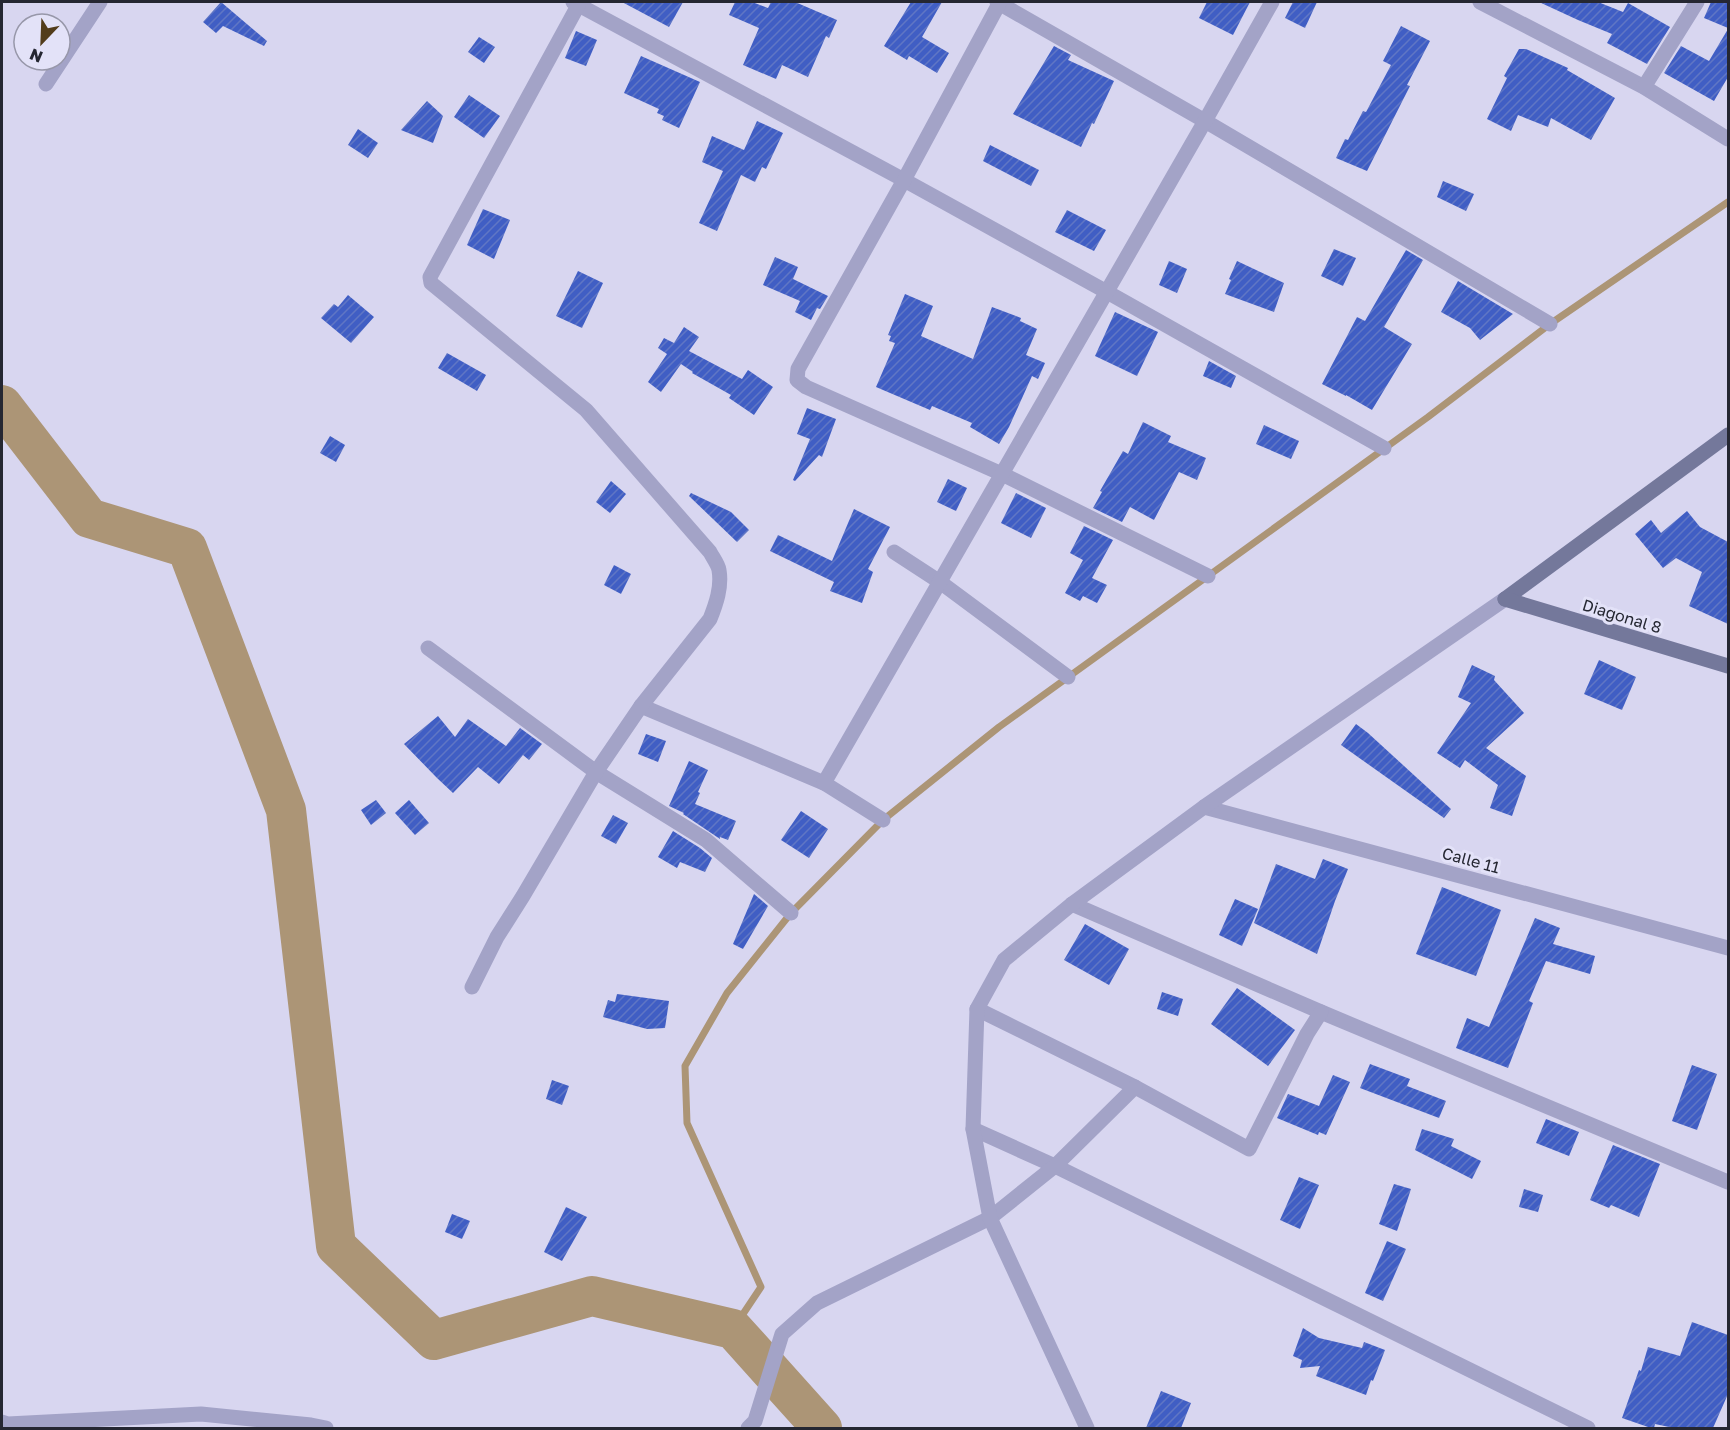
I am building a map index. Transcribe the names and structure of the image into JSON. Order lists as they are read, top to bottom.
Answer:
{
  "streets": {
    "street": ["Diagonal 8", "Calle 11"]
  },
  "north": "bottom left"
}
